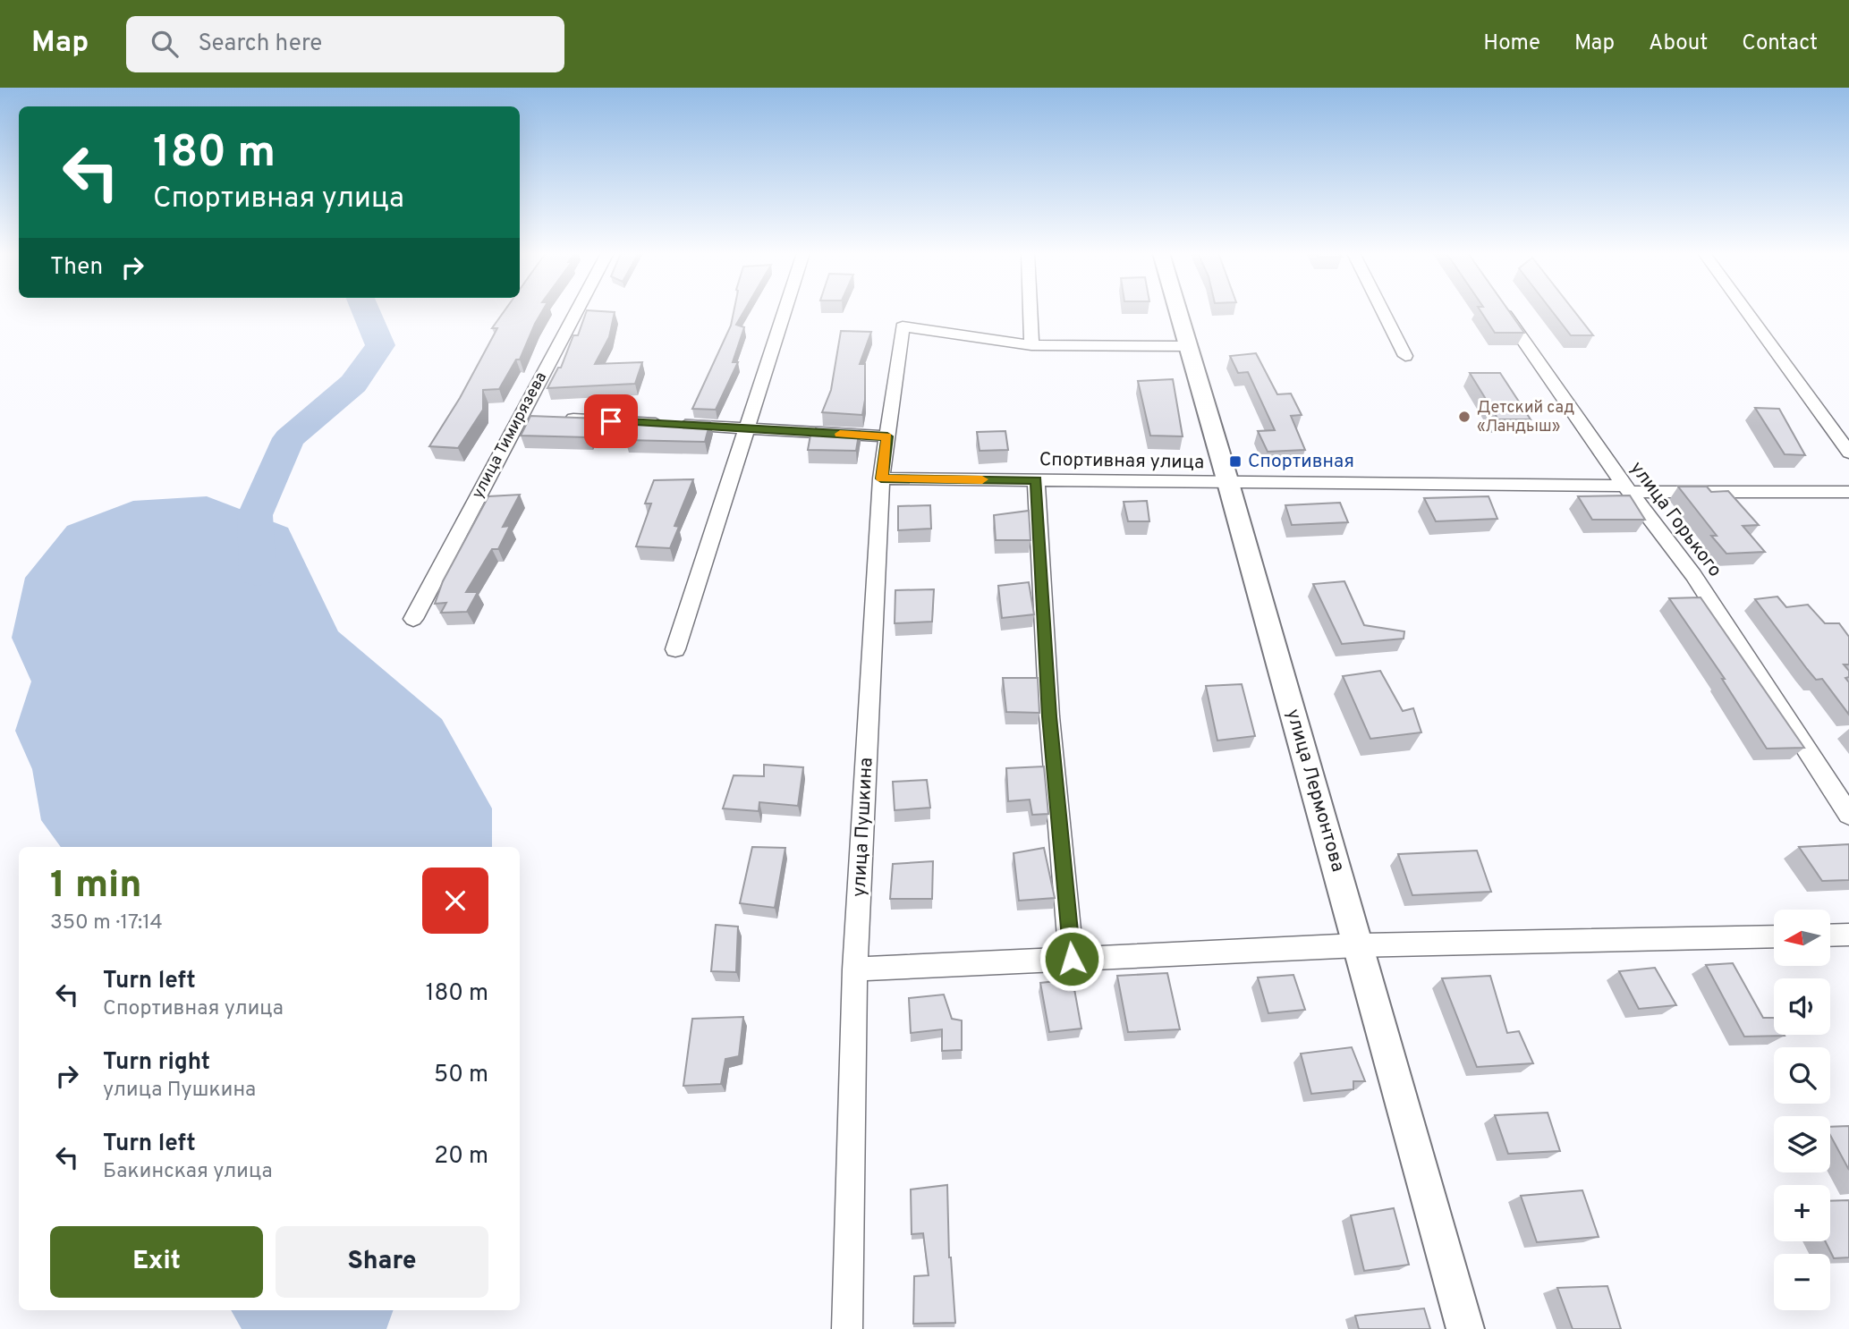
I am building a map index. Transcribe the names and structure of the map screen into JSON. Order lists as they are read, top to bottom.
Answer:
{
  "streets": {
    "street": [
      "улица Тимирязева",
      "Спортивная улица",
      "улица Горького",
      "улица Лермонтова",
      "улица Пушкина"
    ]
  },
  "crossings": [
    ["Спортивная улица", "улица Горького"],
    ["Спортивная улица", "улица Лермонтова"],
    ["Спортивная улица", "улица Пушкина"]
  ],
  "places": {
    "other": ["Детский сад «Ландыш»"],
    "transit": ["Спортивная"]
  },
  "north": "left",
  "page": {
    "header": "Map",
    "search": "Search here",
    "nav": [
      "Home",
      "Map",
      "About",
      "Contact"
    ],
    "turn": ["180 m", "Спортивная улица"],
    "then": "Then",
    "heading": ["1 min", "350 m · 17:14"],
    "map_buttons": ["+", "−"],
    "list": [
      {
        "name": "Turn left",
        "note": "Спортивная улица",
        "value": "180 m"
      },
      {
        "name": "Turn right",
        "note": "улица Пушкина",
        "value": "50 m"
      },
      {
        "name": "Turn left",
        "note": "Бакинская улица",
        "value": "20 m"
      }
    ],
    "buttons": ["Exit", "Share"]
  }
}
